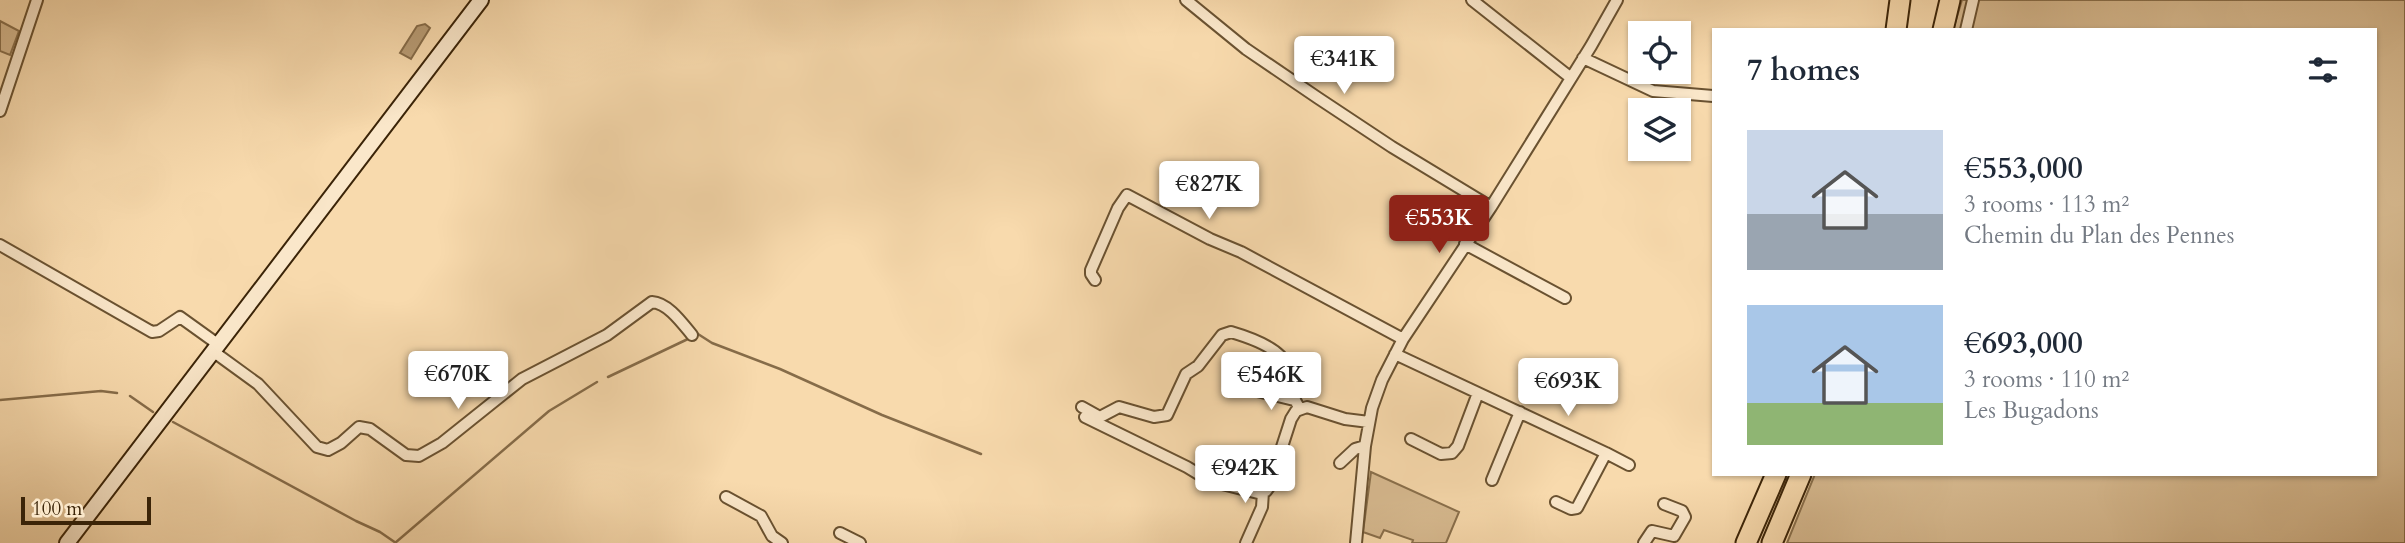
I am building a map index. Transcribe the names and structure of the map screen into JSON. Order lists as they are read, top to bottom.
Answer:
{
  "scale_bar": "100 m",
  "page": {
    "heading": "7 homes",
    "price": [
      "€341K",
      "€827K",
      "€553K",
      "€670K",
      "€546K",
      "€693K",
      "€942K"
    ],
    "list": [
      {
        "name": "€553,000",
        "note": "3 rooms · 113 m² · Chemin du Plan des Pennes"
      },
      {
        "name": "€693,000",
        "note": "3 rooms · 110 m² · Les Bugadons"
      }
    ],
    "scale": "100 m"
  }
}
